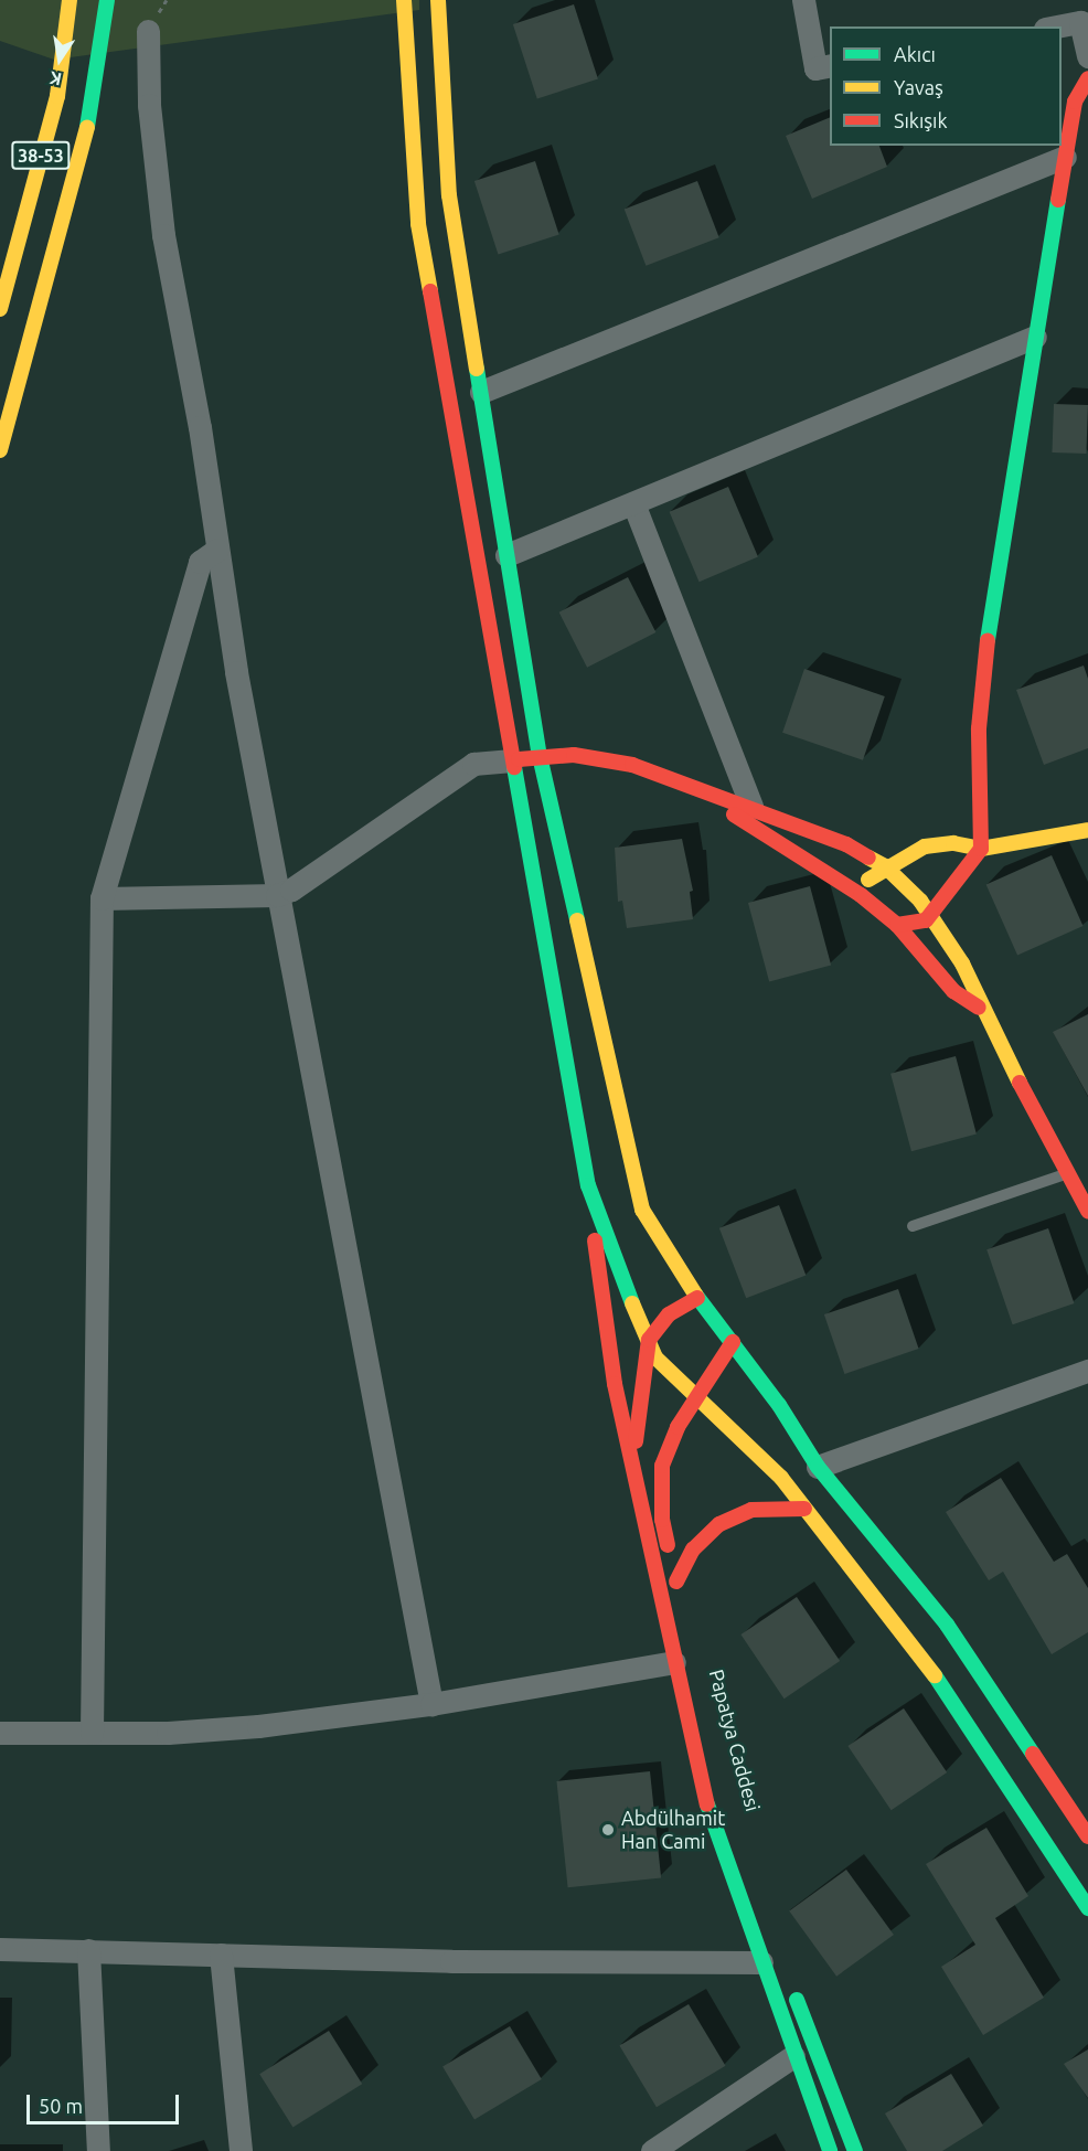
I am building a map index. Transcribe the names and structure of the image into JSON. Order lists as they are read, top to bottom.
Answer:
{
  "streets": {
    "street": ["38-53", "Papatya Caddesi"]
  },
  "places": ["Abdülhamit Han Cami"],
  "legend": ["Akıcı", "Yavaş", "Sıkışık"],
  "scale_bar": "50 m",
  "north": "bottom"
}
